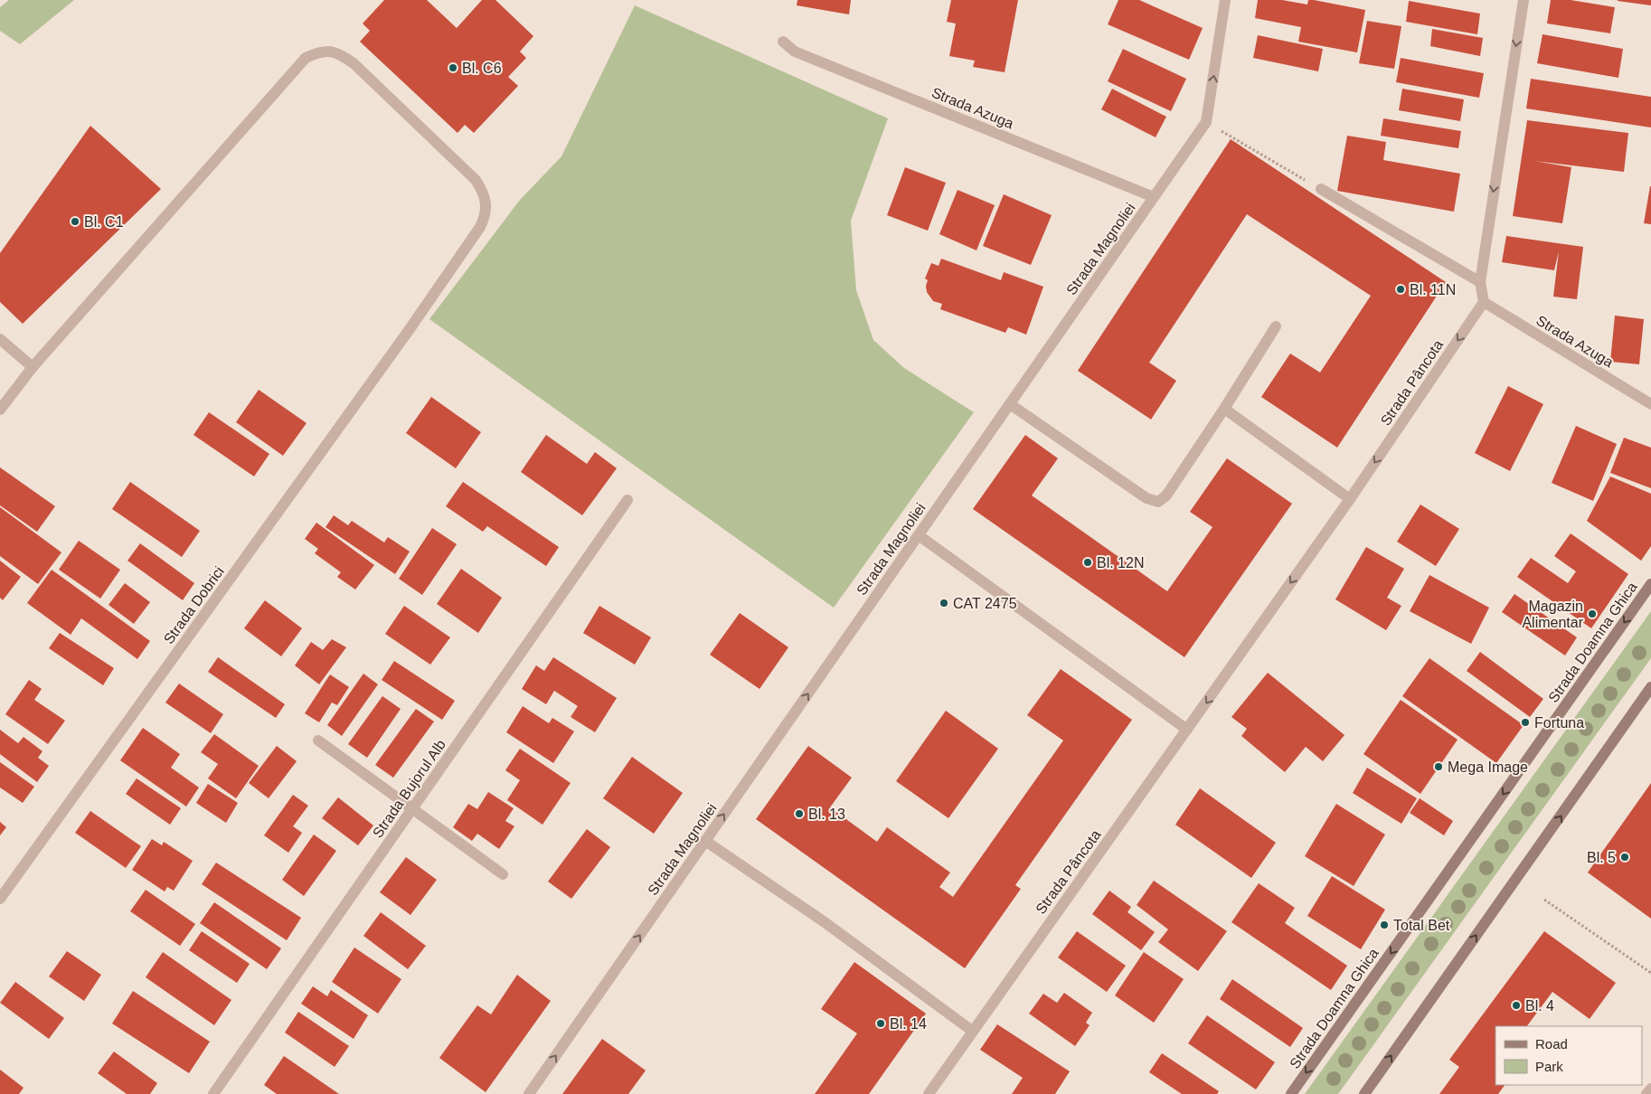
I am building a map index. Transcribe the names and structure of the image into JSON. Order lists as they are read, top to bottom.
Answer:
{
  "streets": {
    "main road": ["Strada Doamna Ghica"],
    "street": [
      "Strada Azuga",
      "Strada Magnoliei",
      "Strada Pâncota",
      "Strada Dobrici",
      "Strada Bujorul Alb"
    ]
  },
  "crossings": [
    ["Strada Azuga", "Strada Magnoliei"],
    ["Strada Azuga", "Strada Pâncota"]
  ],
  "one_way": ["Strada Magnoliei", "Strada Pâncota"],
  "places": [
    "Bl. C6",
    "Bl. C1",
    "Bl. 11N",
    "Bl. 12N",
    "CAT 2475",
    "Magazin Alimentar",
    "Fortuna",
    "Mega Image",
    "Bl. 13",
    "Bl. 5",
    "Total Bet",
    "Bl. 4",
    "Bl. 14"
  ],
  "legend": ["Road", "Park"]
}
